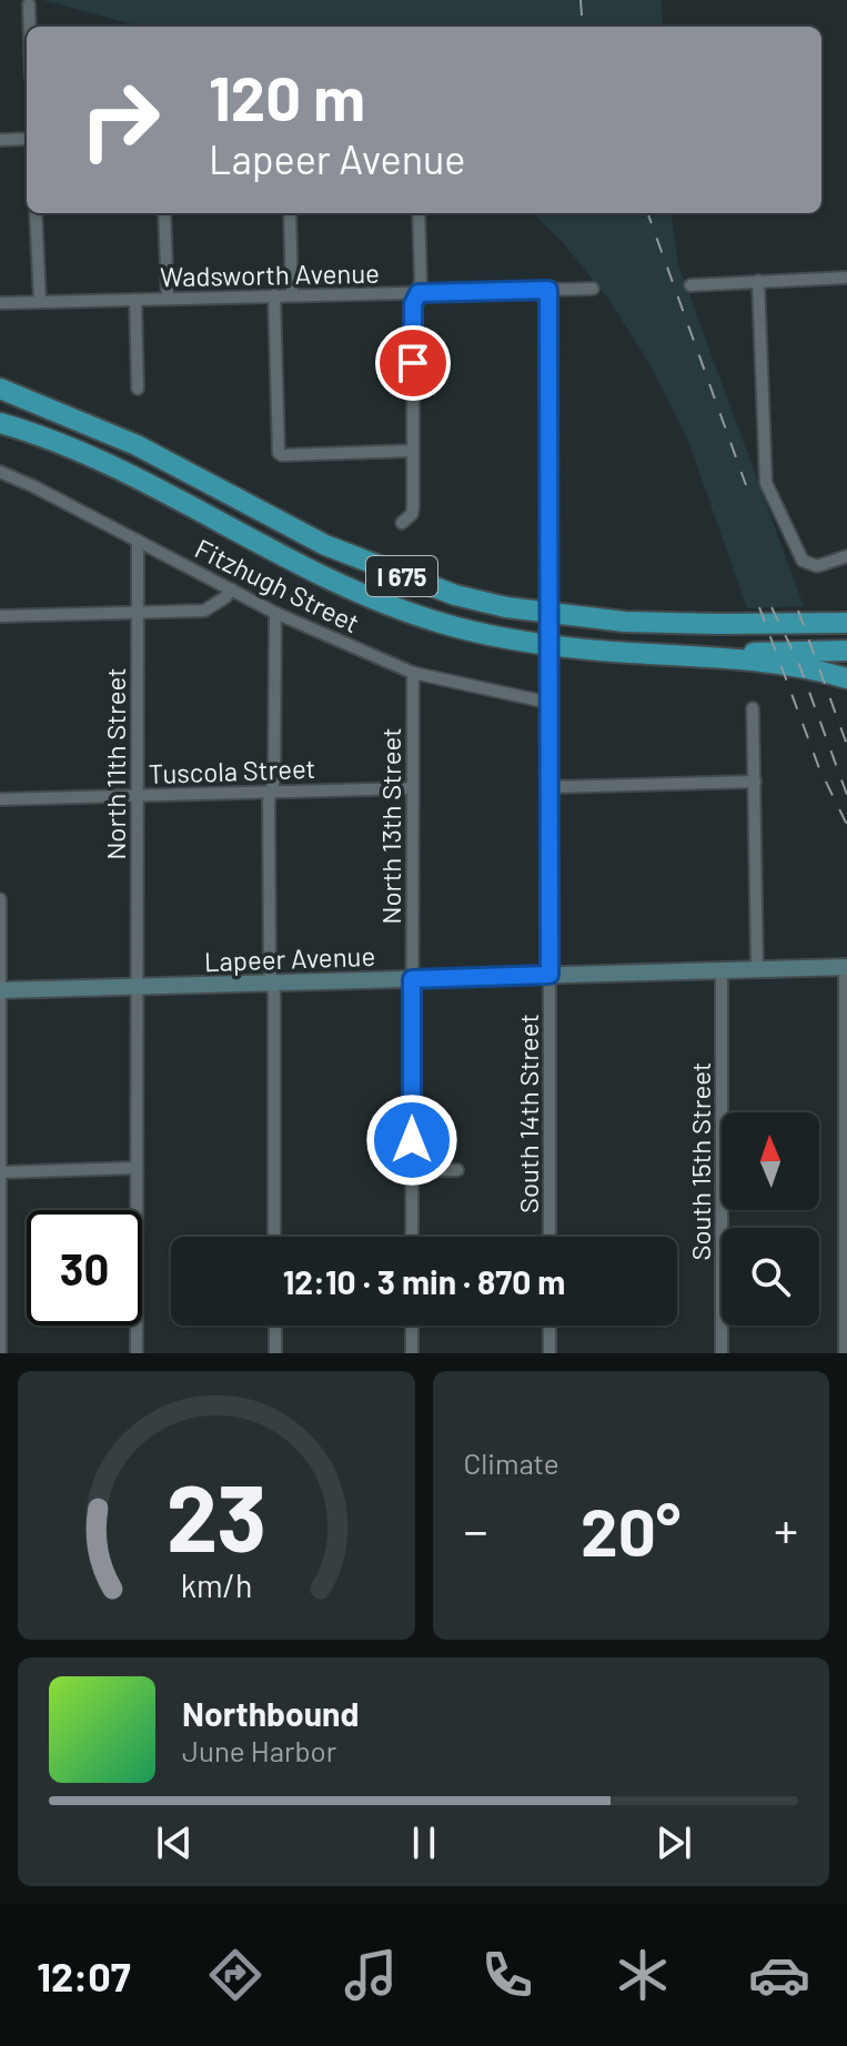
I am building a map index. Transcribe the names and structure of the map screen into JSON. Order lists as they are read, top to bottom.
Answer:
{
  "streets": {
    "highway": ["I 675"],
    "street": [
      "Wadsworth Avenue",
      "Fitzhugh Street",
      "North 11th Street",
      "Tuscola Street",
      "North 13th Street",
      "Lapeer Avenue",
      "South 14th Street",
      "South 15th Street"
    ]
  },
  "crossings": [
    ["Wadsworth Avenue", "South 14th Street"],
    ["Fitzhugh Street", "North 11th Street"],
    ["Fitzhugh Street", "North 13th Street"],
    ["Fitzhugh Street", "South 14th Street"],
    ["North 11th Street", "Tuscola Street"],
    ["North 11th Street", "Lapeer Avenue"],
    ["Tuscola Street", "North 13th Street"],
    ["North 13th Street", "Lapeer Avenue"],
    ["Lapeer Avenue", "South 14th Street"],
    ["Lapeer Avenue", "South 15th Street"]
  ],
  "north": "top",
  "page": {
    "turn": ["120 m", "Lapeer Avenue"],
    "limit": "30",
    "trip": "12:10 · 3 min · 870 m",
    "tile": "Climate",
    "heat": ["−", "20°", "+"],
    "song": ["Northbound", "June Harbor"],
    "tabs": "12:07",
    "gauge": ["23", "km/h"]
  }
}
